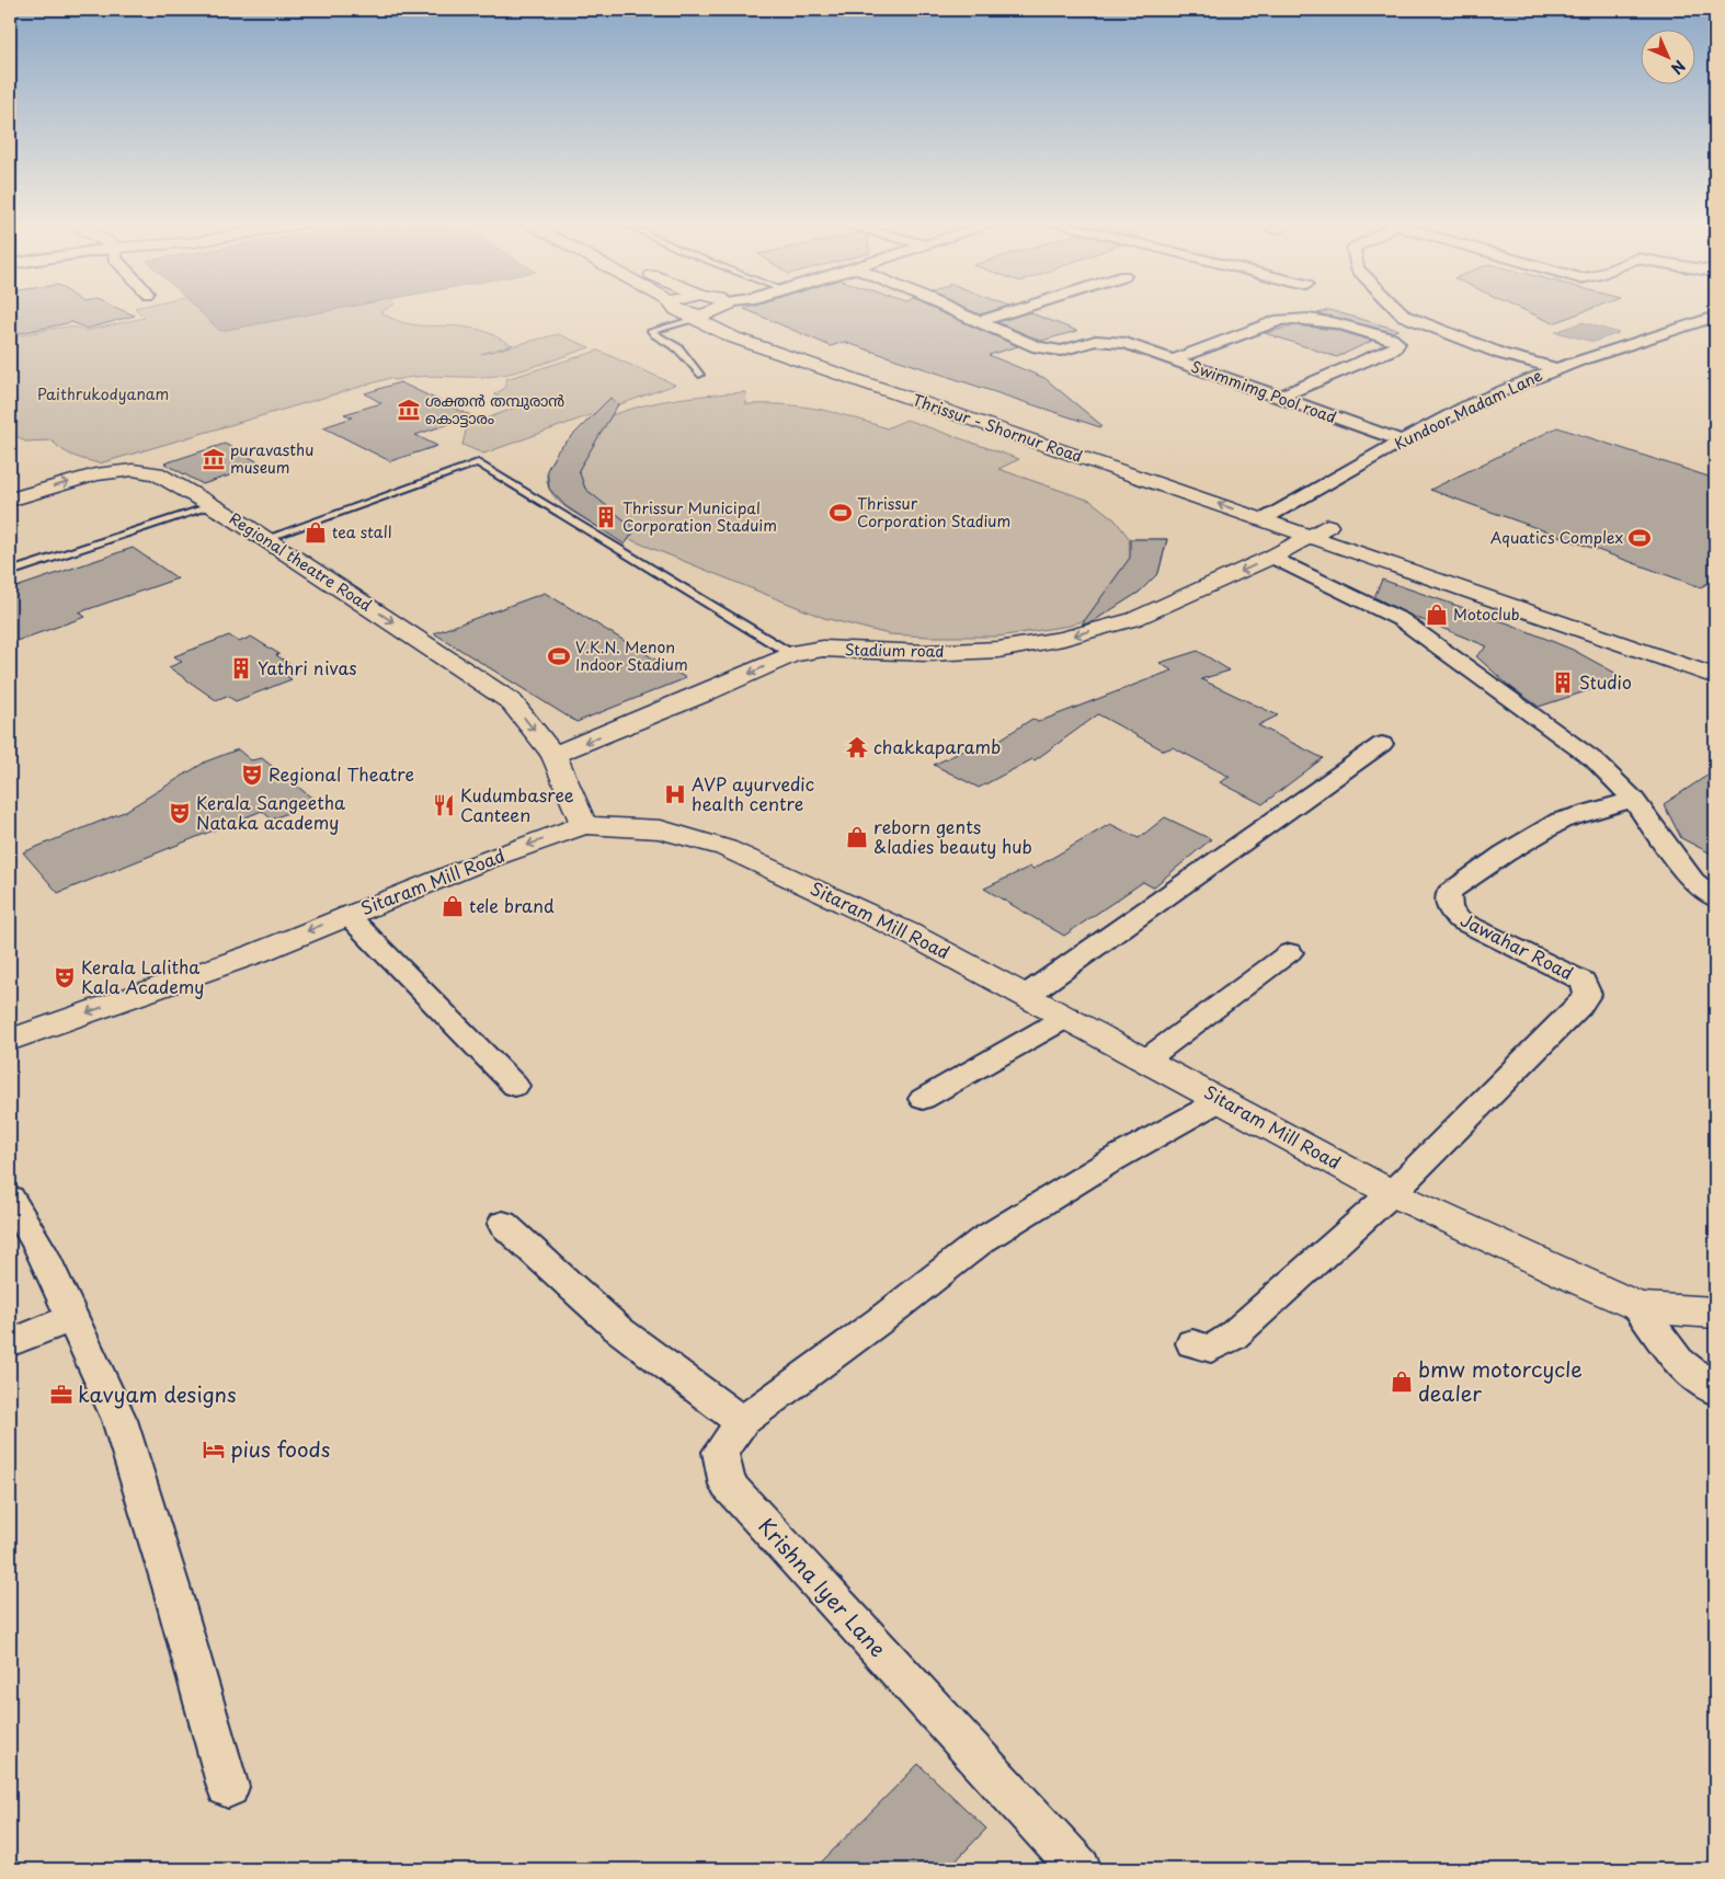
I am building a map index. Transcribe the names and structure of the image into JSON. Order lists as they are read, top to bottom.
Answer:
{
  "streets": {
    "main road": [
      "Thrissur - Shornur Road",
      "Regional theatre Road",
      "Stadium road",
      "Sitaram Mill Road"
    ],
    "street": [
      "Swimmimg Pool road",
      "Kundoor Madam Lane",
      "Jawahar Road",
      "Krishna Iyer Lane"
    ]
  },
  "crossings": [
    ["Swimmimg Pool road", "Kundoor Madam Lane"],
    ["Kundoor Madam Lane", "Thrissur - Shornur Road"],
    ["Regional theatre Road", "Stadium road"],
    ["Sitaram Mill Road", "Jawahar Road"],
    ["Sitaram Mill Road", "Krishna Iyer Lane"]
  ],
  "one_way": ["Regional theatre Road", "Stadium road"],
  "parks": ["Paithrukodyanam"],
  "places": {
    "museum": ["ശക്തൻ തമ്പുരാൻ കൊട്ടാരം", "puravasthu museum"],
    "sports": ["Thrissur Corporation Stadium", "Aquatics Complex", "V.K.N. Menon Indoor Stadium"],
    "building": ["Thrissur Municipal Corporation Staduim", "Yathri nivas", "Studio"],
    "shop": [
      "tea stall",
      "Motoclub",
      "reborn gents &ladies beauty hub",
      "tele brand",
      "bmw motorcycle dealer"
    ],
    "temple": ["chakkaparamb"],
    "theatre": ["Regional Theatre", "Kerala Sangeetha Nataka academy", "Kerala Lalitha Kala Academy"],
    "hospital": ["AVP ayurvedic health centre"],
    "restaurant": ["Kudumbasree Canteen"],
    "office": ["kavyam designs"],
    "hotel": ["pius foods"]
  },
  "north": "bottom right"
}
